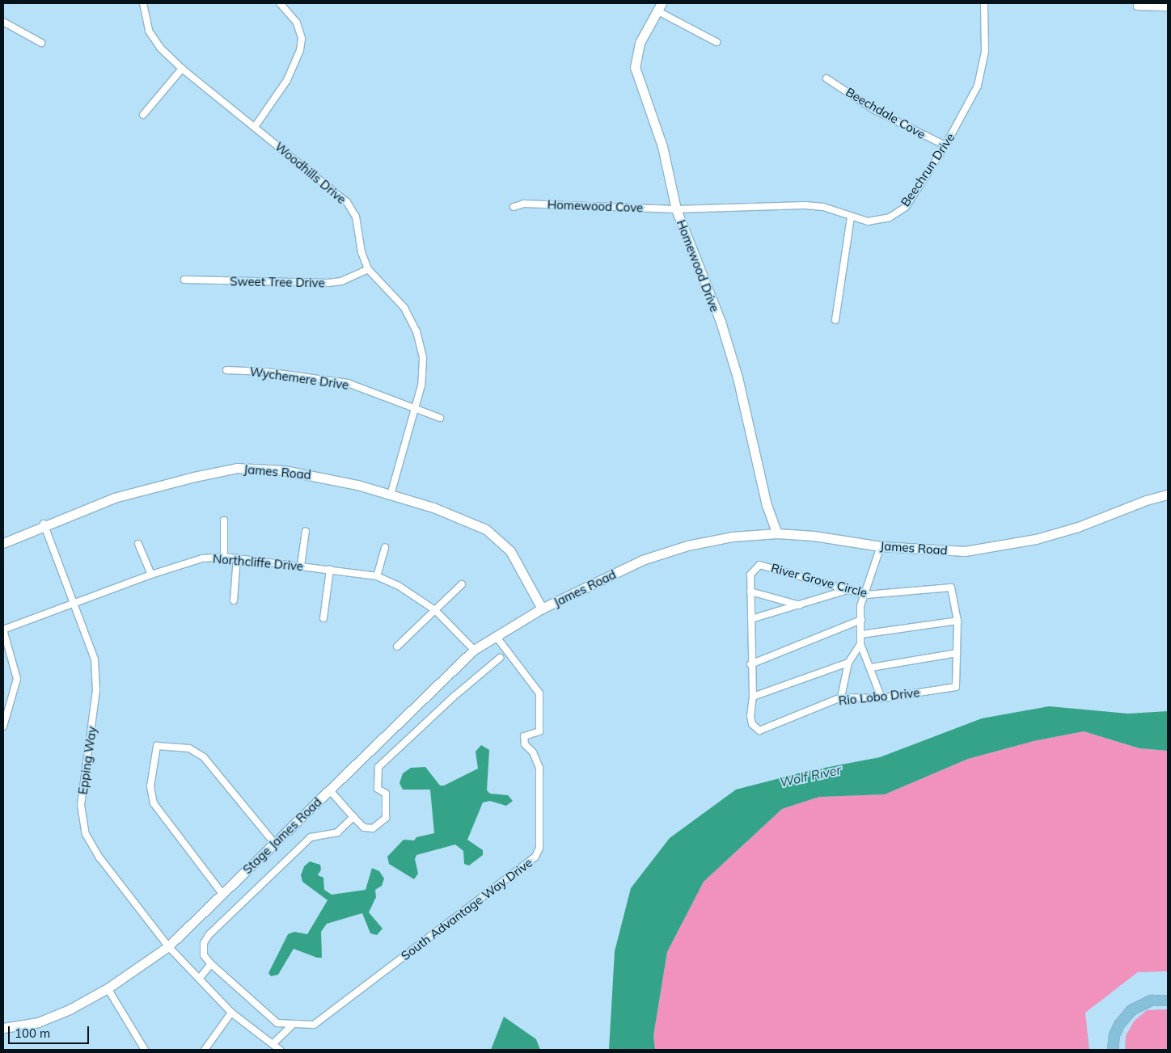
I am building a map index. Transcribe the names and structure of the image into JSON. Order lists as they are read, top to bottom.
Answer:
{
  "streets": {
    "main road": ["Homewood Drive", "James Road", "Stage James Road"],
    "street": [
      "Beechdale Cove",
      "Beechrun Drive",
      "Woodhills Drive",
      "Homewood Cove",
      "Sweet Tree Drive",
      "Wychemere Drive",
      "Northcliffe Drive",
      "River Grove Circle",
      "Rio Lobo Drive",
      "Epping Way",
      "South Advantage Way Drive"
    ]
  },
  "crossings": [
    ["Beechdale Cove", "Beechrun Drive"],
    ["Beechrun Drive", "Homewood Cove"],
    ["Beechrun Drive", "Homewood Drive"],
    ["Woodhills Drive", "Sweet Tree Drive"],
    ["Woodhills Drive", "Wychemere Drive"],
    ["Woodhills Drive", "James Road"],
    ["Homewood Cove", "Homewood Drive"],
    ["Homewood Drive", "James Road"],
    ["James Road", "Epping Way"],
    ["James Road", "Stage James Road"],
    ["Northcliffe Drive", "Epping Way"],
    ["Northcliffe Drive", "Stage James Road"],
    ["Epping Way", "Stage James Road"],
    ["Stage James Road", "South Advantage Way Drive"]
  ],
  "water": ["Wolf River"],
  "scale_bar": "100 m"
}
